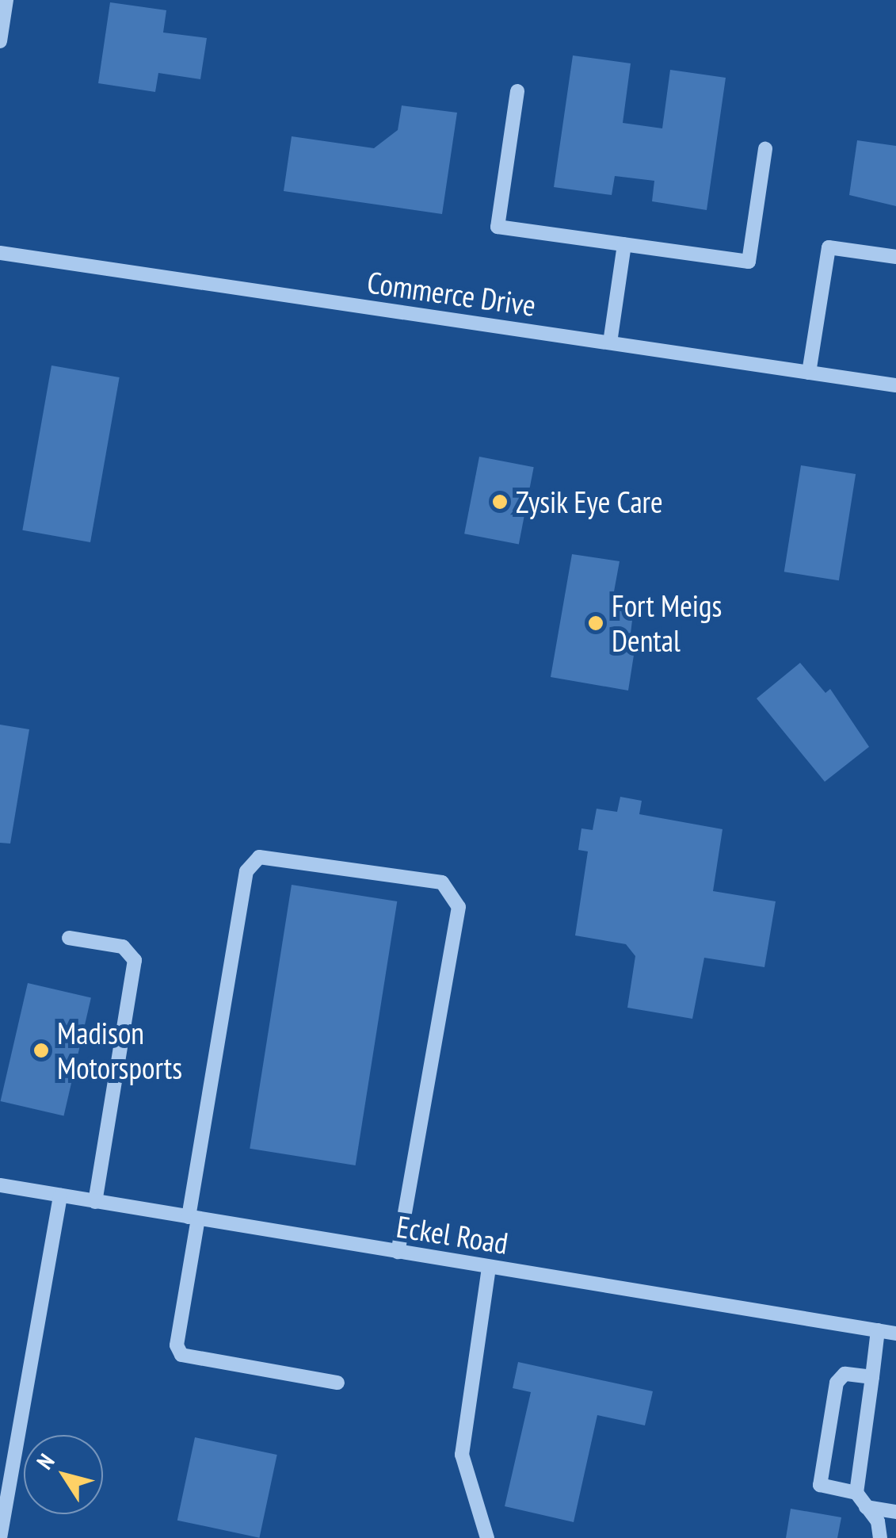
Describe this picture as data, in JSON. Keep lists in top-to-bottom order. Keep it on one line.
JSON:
{"streets":{"street":["Commerce Drive","Eckel Road"]},"places":["Zysik Eye Care","Fort Meigs Dental","Madison Motorsports"],"north":"top left"}
